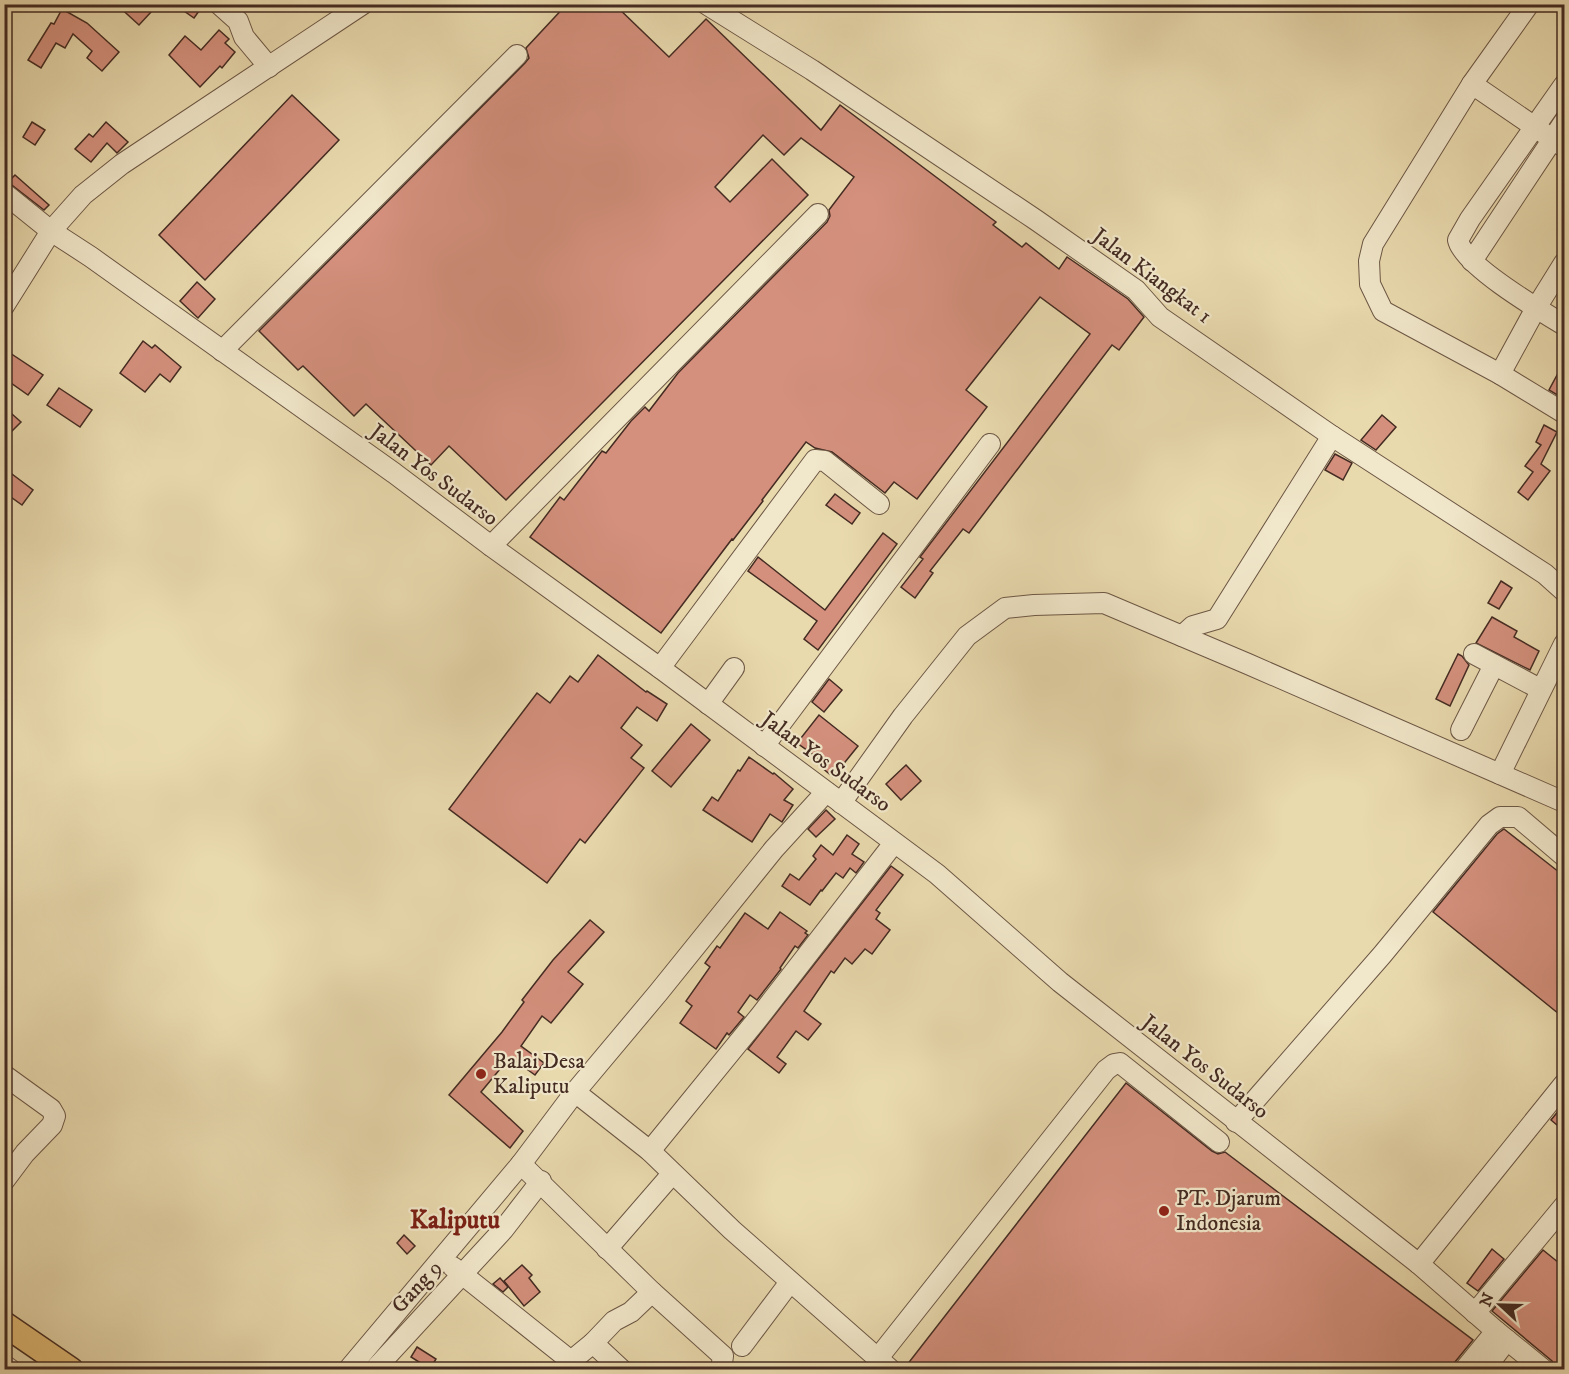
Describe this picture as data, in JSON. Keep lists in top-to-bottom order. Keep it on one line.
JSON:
{"streets":{"street":["Jalan Kiangkat 1","Jalan Yos Sudarso","Gang 9"]},"districts":["Kaliputu"],"places":["Balai Desa Kaliputu","PT. Djarum Indonesia"],"north":"left"}
